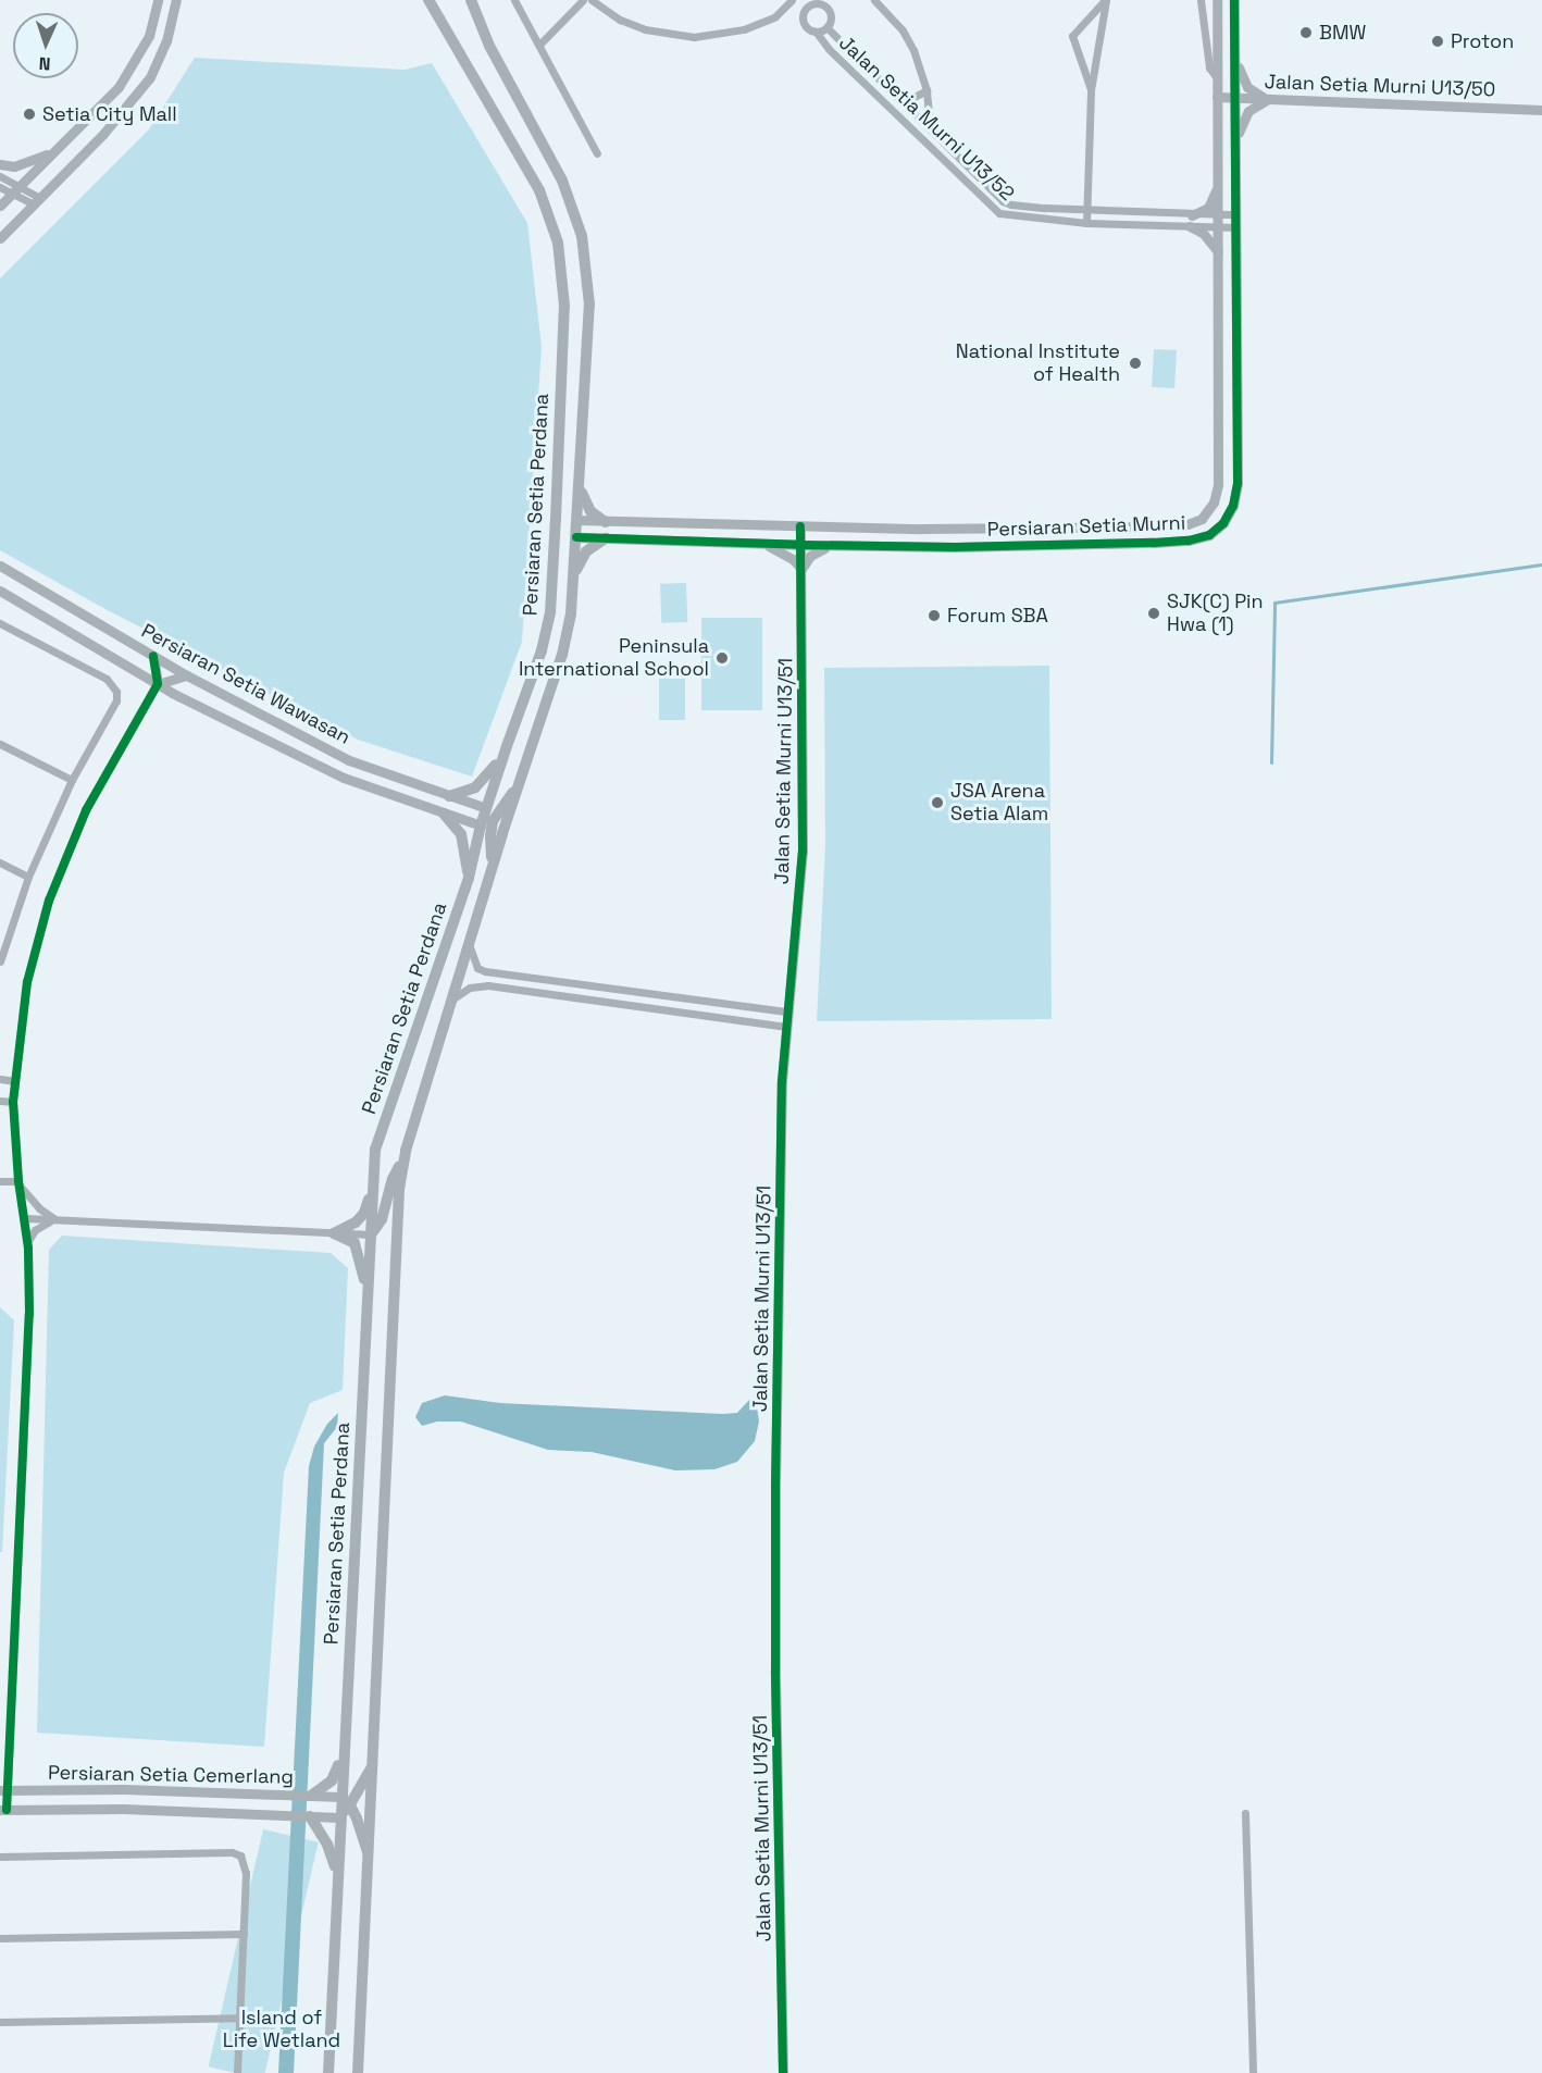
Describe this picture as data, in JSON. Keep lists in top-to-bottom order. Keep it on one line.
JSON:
{"streets":{"main road":["Persiaran Setia Perdana"],"street":["Jalan Setia Murni U13/50","Jalan Setia Murni U13/52","Persiaran Setia Murni","Persiaran Setia Wawasan","Jalan Setia Murni U13/51","Persiaran Setia Cemerlang"]},"crossings":[["Jalan Setia Murni U13/50","Persiaran Setia Murni"],["Jalan Setia Murni U13/52","Persiaran Setia Murni"],["Persiaran Setia Perdana","Persiaran Setia Murni"],["Persiaran Setia Perdana","Persiaran Setia Wawasan"],["Persiaran Setia Perdana","Persiaran Setia Cemerlang"],["Persiaran Setia Murni","Jalan Setia Murni U13/51"]],"parks":["Island of Life Wetland"],"places":["BMW","Proton","Setia City Mall","National Institute of Health","SJK(C) Pin Hwa (1)","Forum SBA","Peninsula International School","JSA Arena Setia Alam"],"north":"bottom"}
